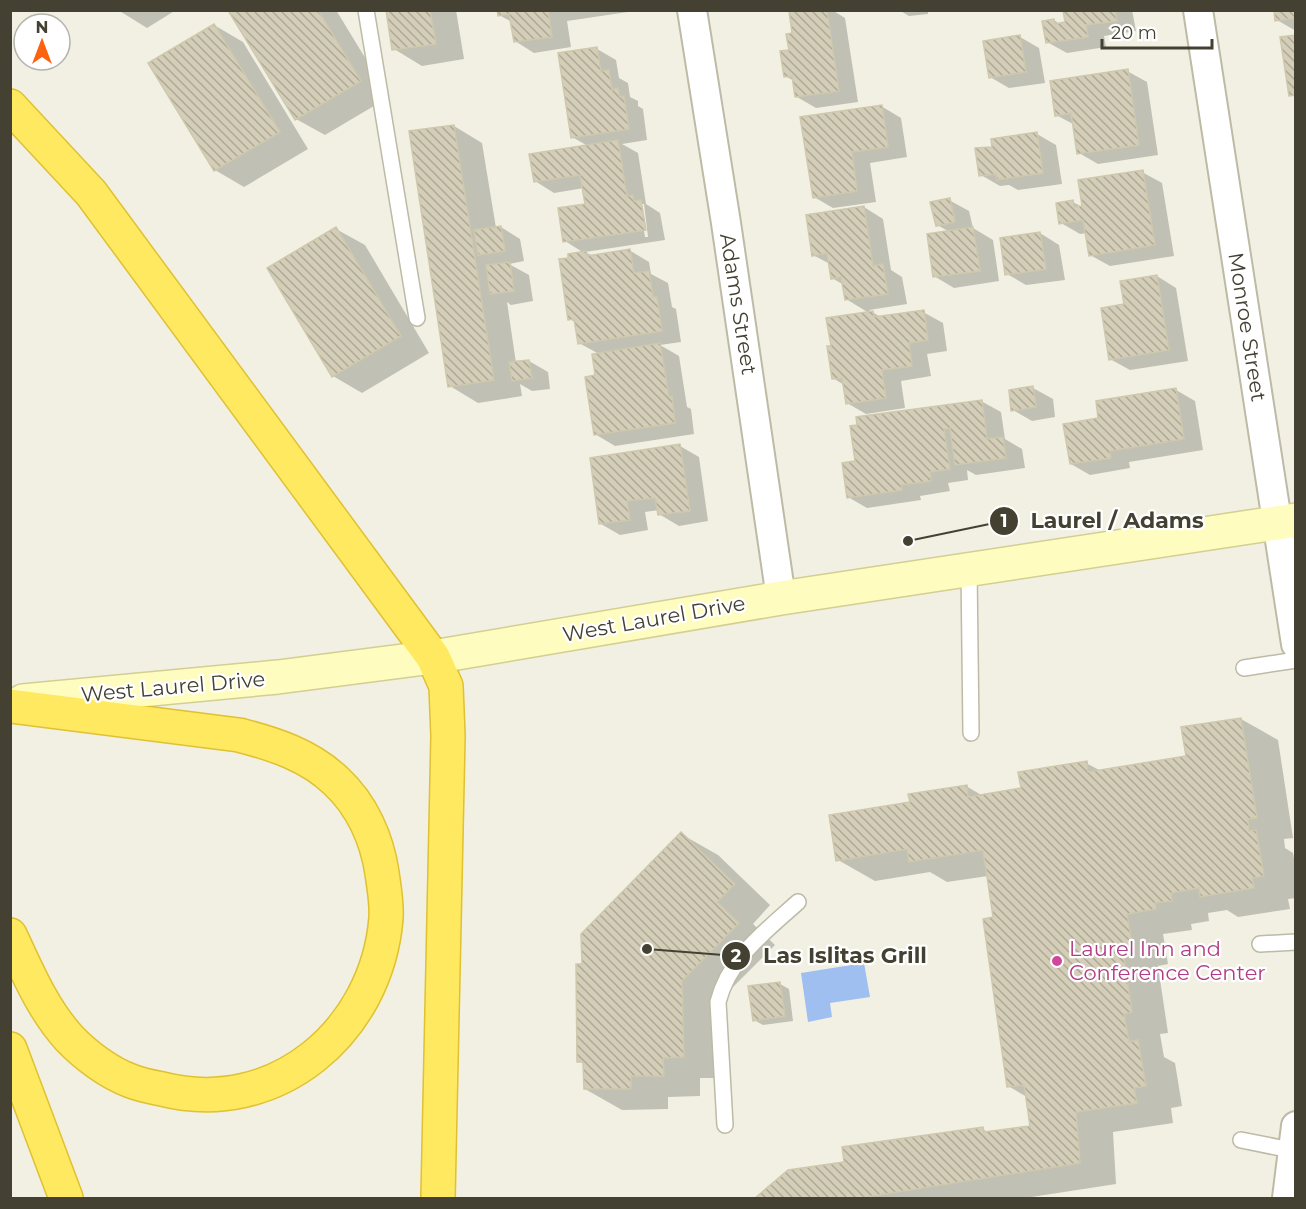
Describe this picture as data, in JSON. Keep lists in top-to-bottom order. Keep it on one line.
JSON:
{"streets":{"main road":["West Laurel Drive"],"street":["Adams Street","Monroe Street"]},"crossings":[["Adams Street","West Laurel Drive"],["Monroe Street","West Laurel Drive"]],"places":["Laurel / Adams","Las Islitas Grill","Laurel Inn and Conference Center"],"scale_bar":"20 m","north":"top"}
